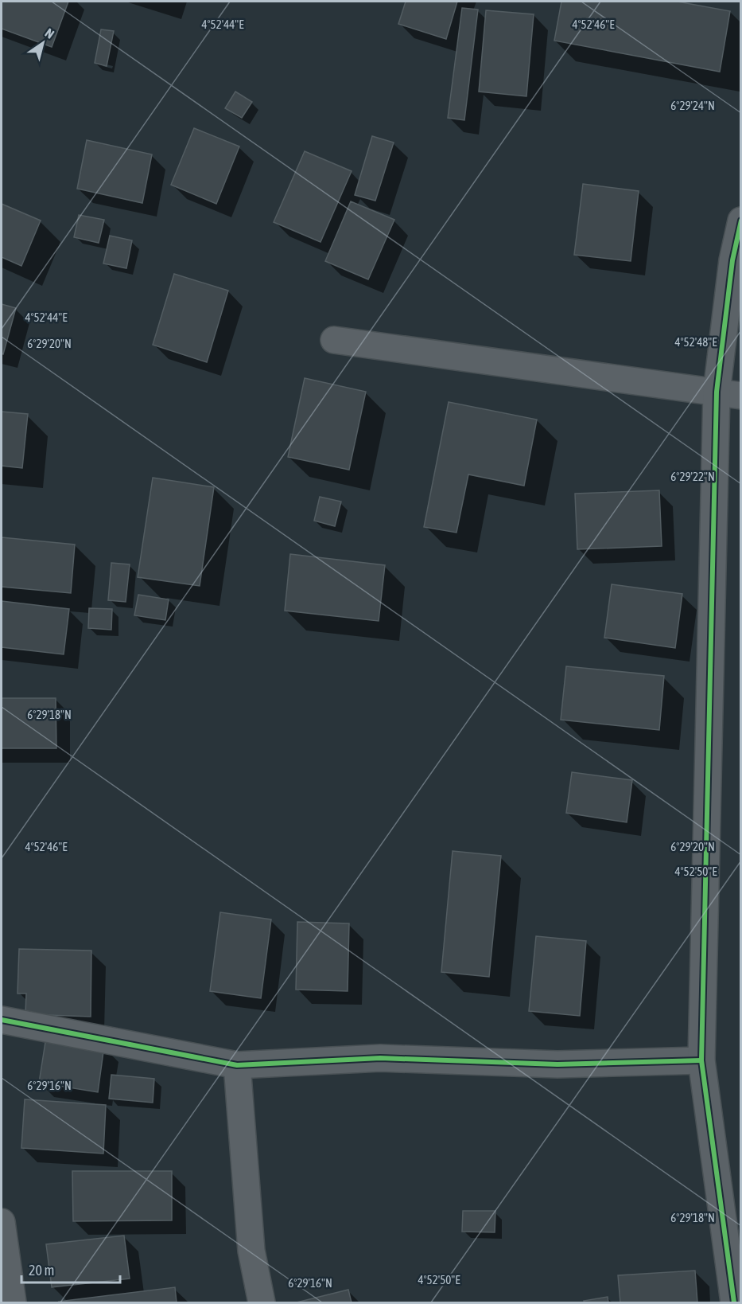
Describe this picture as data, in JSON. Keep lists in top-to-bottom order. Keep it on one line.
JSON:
{"scale_bar":"20 m","north":"top right","coordinates":["4°52'44\"E","4°52'46\"E","6°29'24\"N","4°52'48\"E","6°29'20\"N","6°29'22\"N","6°29'18\"N","4°52'50\"E","6°29'16\"N"]}
